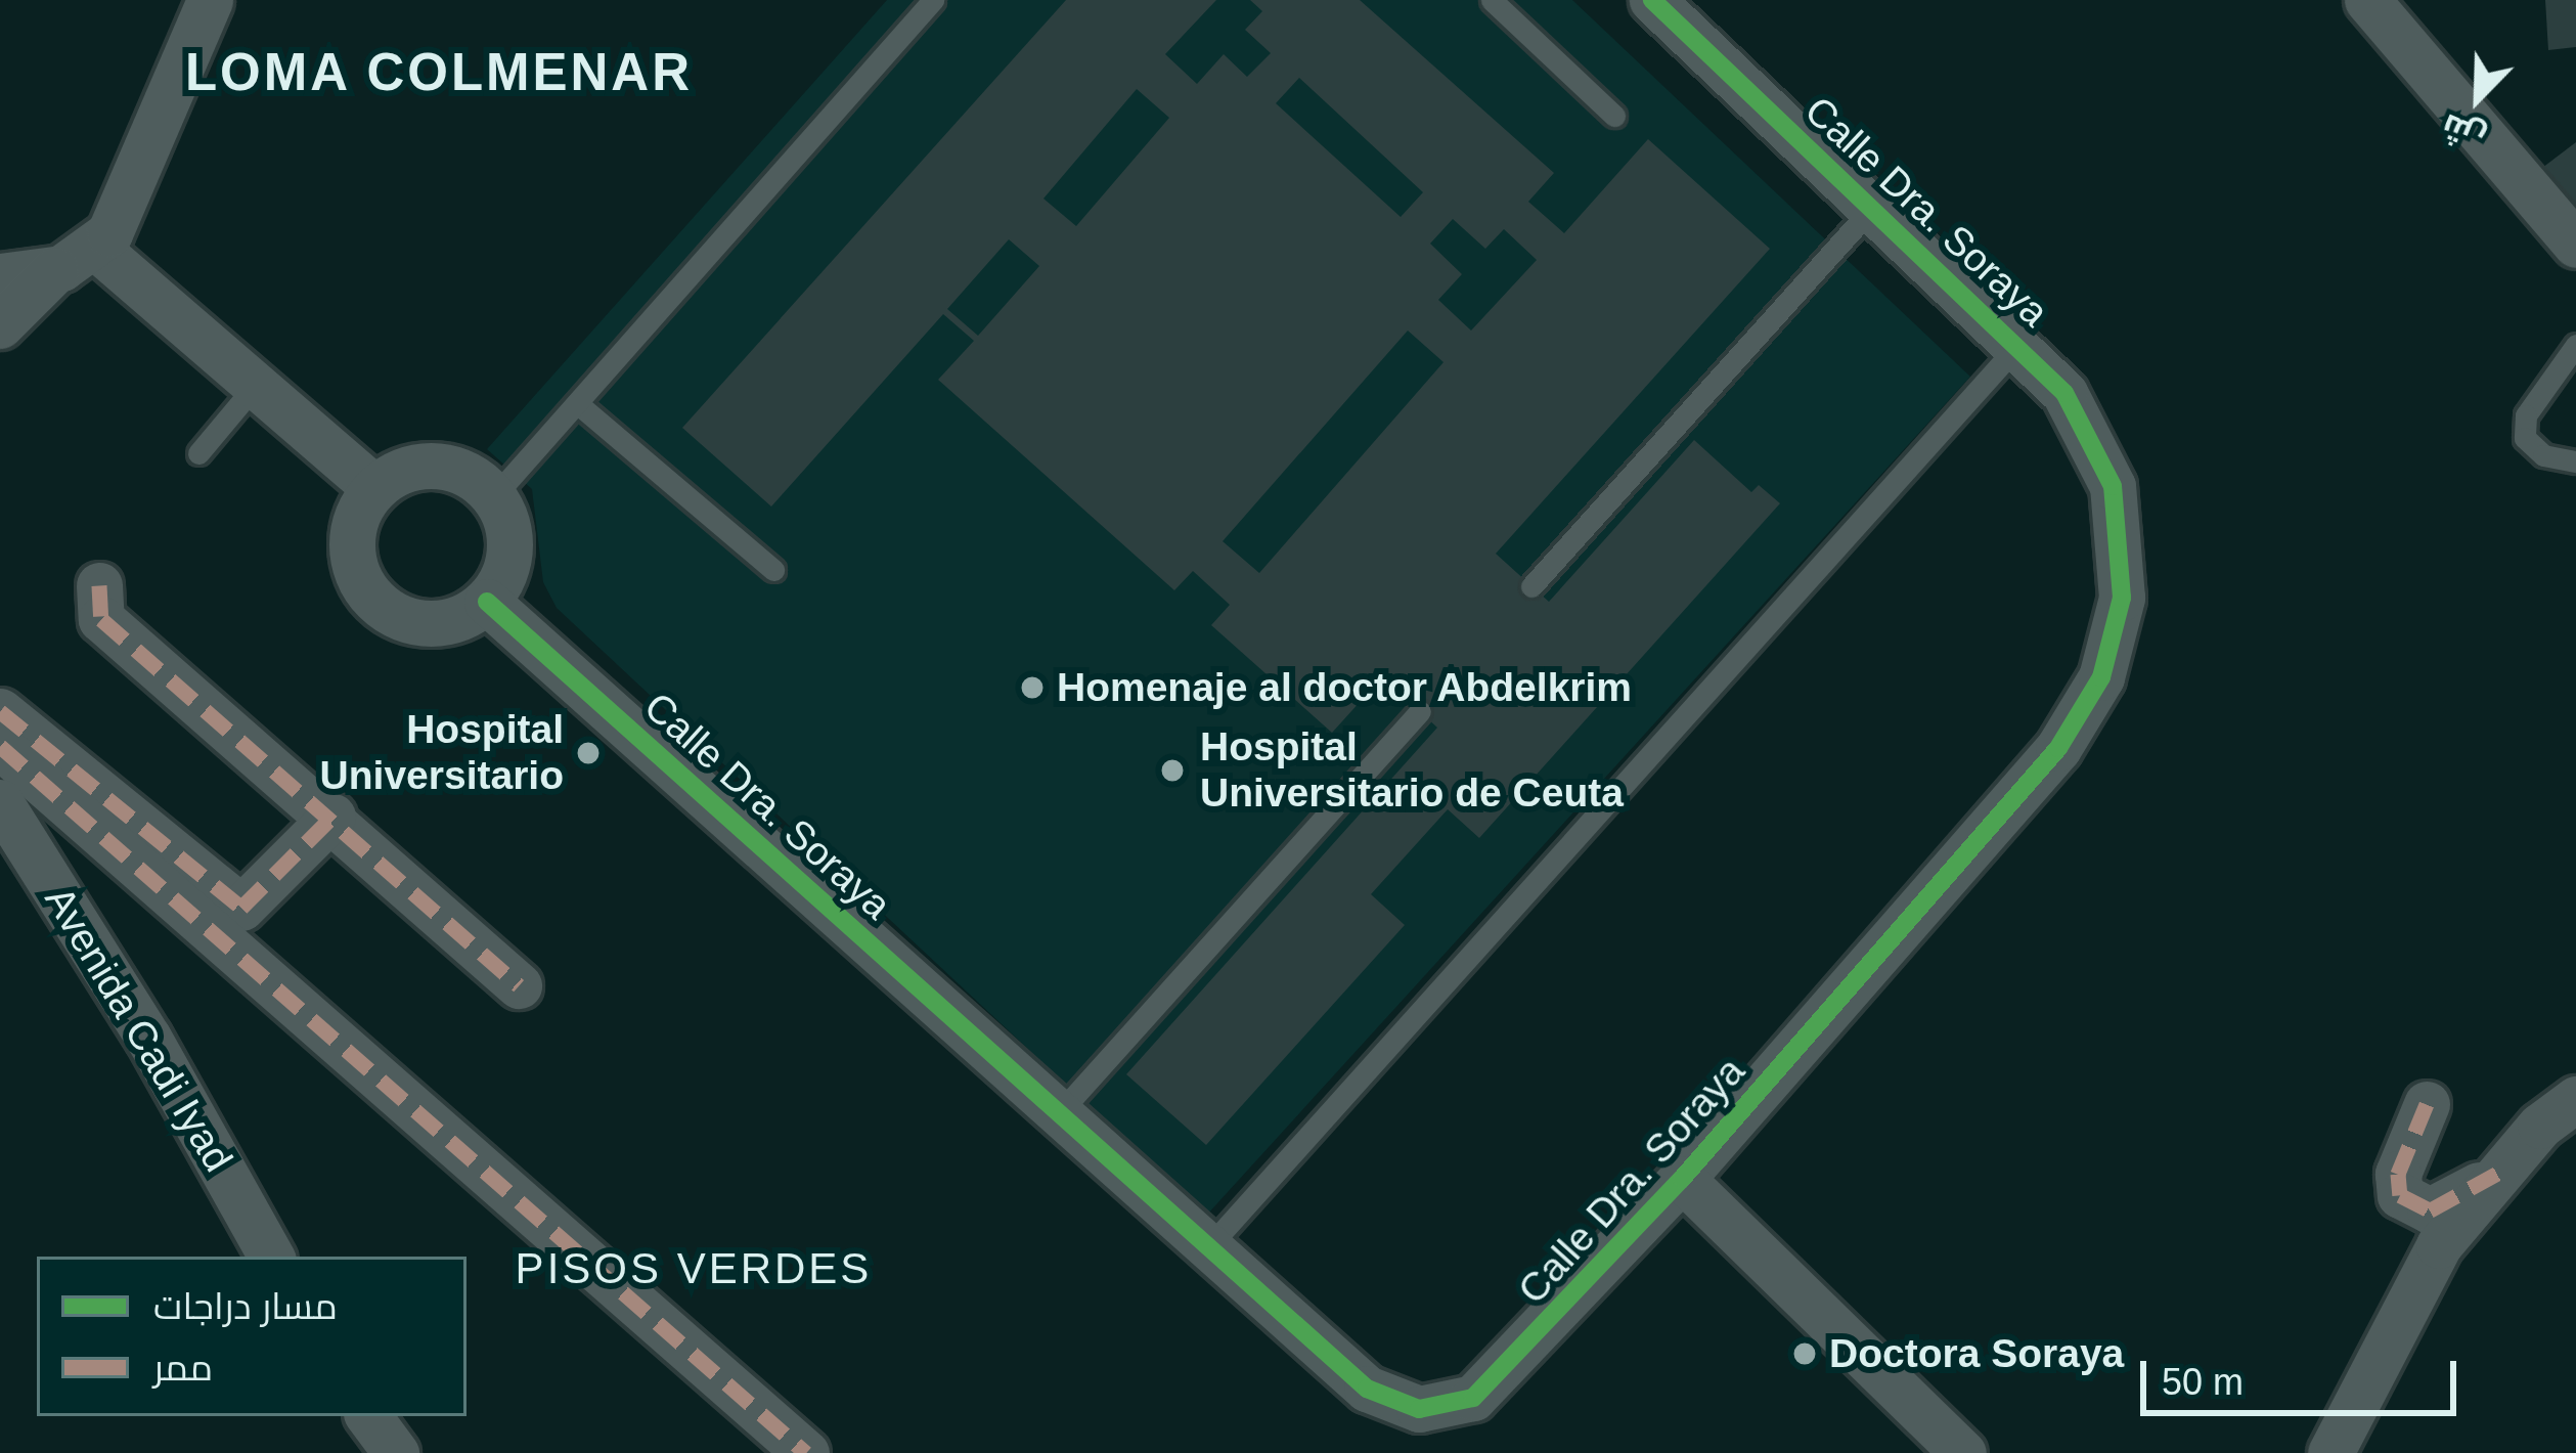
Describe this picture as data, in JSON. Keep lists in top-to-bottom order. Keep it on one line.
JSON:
{"streets":{"street":["Calle Dra. Soraya","Avenida Cadi Iyad"]},"districts":["LOMA COLMENAR","PISOS VERDES"],"places":["Homenaje al doctor Abdelkrim","Hospital Universitario","Hospital Universitario de Ceuta","Doctora Soraya"],"legend":["مسار دراجات","ممر"],"scale_bar":"50 m","north":"bottom left"}
